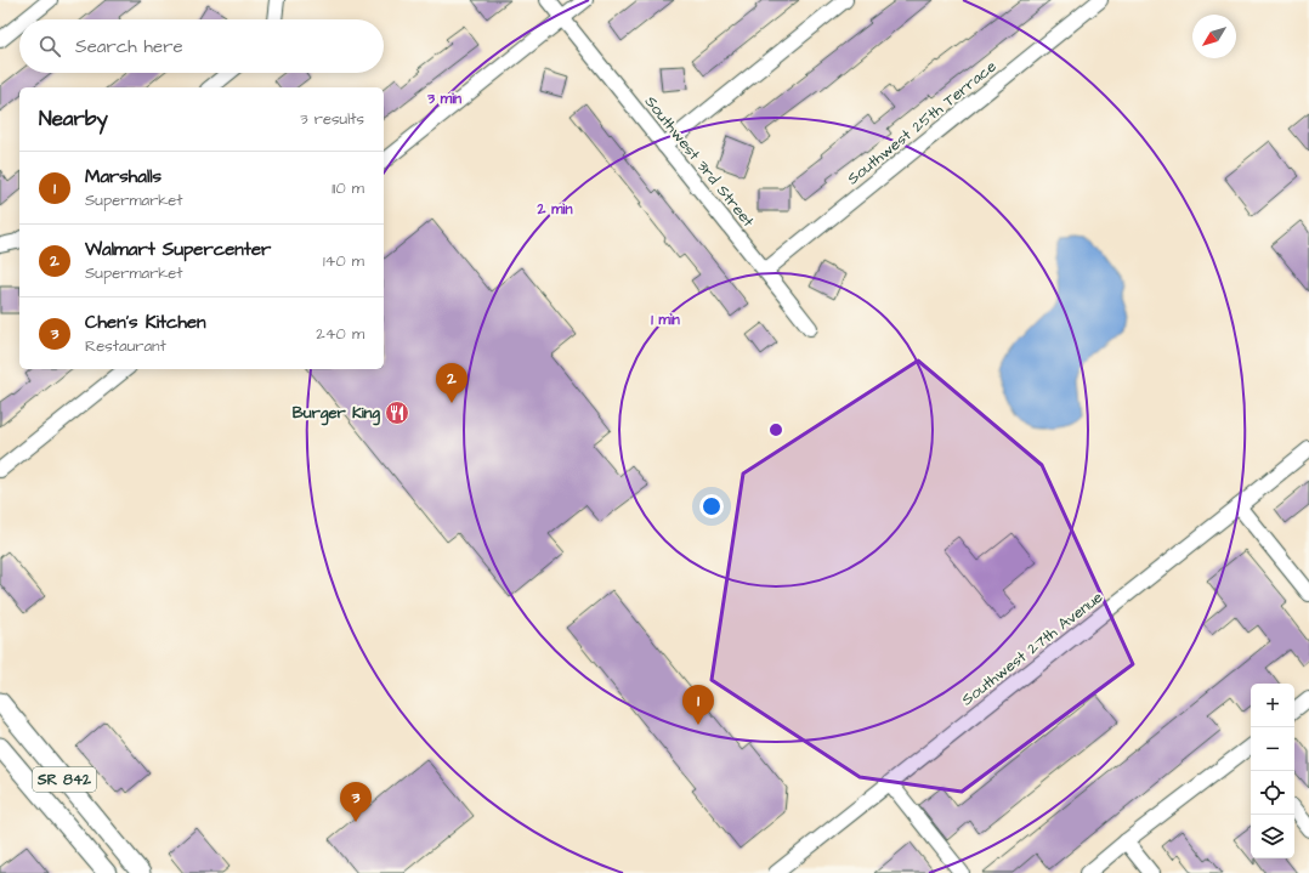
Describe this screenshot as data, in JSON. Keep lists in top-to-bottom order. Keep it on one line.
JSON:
{"streets":{"main road":["SR 842"],"street":["Southwest 25th Terrace","Southwest 3rd Street","Southwest 27th Avenue"]},"crossings":[["Southwest 25th Terrace","Southwest 3rd Street"]],"places":{"restaurant":["Burger King"]},"north":"bottom left","page":{"search":"Search here","heading":["Nearby","3 results"],"list":[{"mark":"1","name":"Marshalls","note":"Supermarket","value":"110 m"},{"mark":"2","name":"Walmart Supercenter","note":"Supermarket","value":"140 m"},{"mark":"3","name":"Chen's Kitchen","note":"Restaurant","value":"240 m"}],"pins":["2","1","3"],"map_buttons":["+","−"]},"rings":["3 min","2 min","1 min"]}
